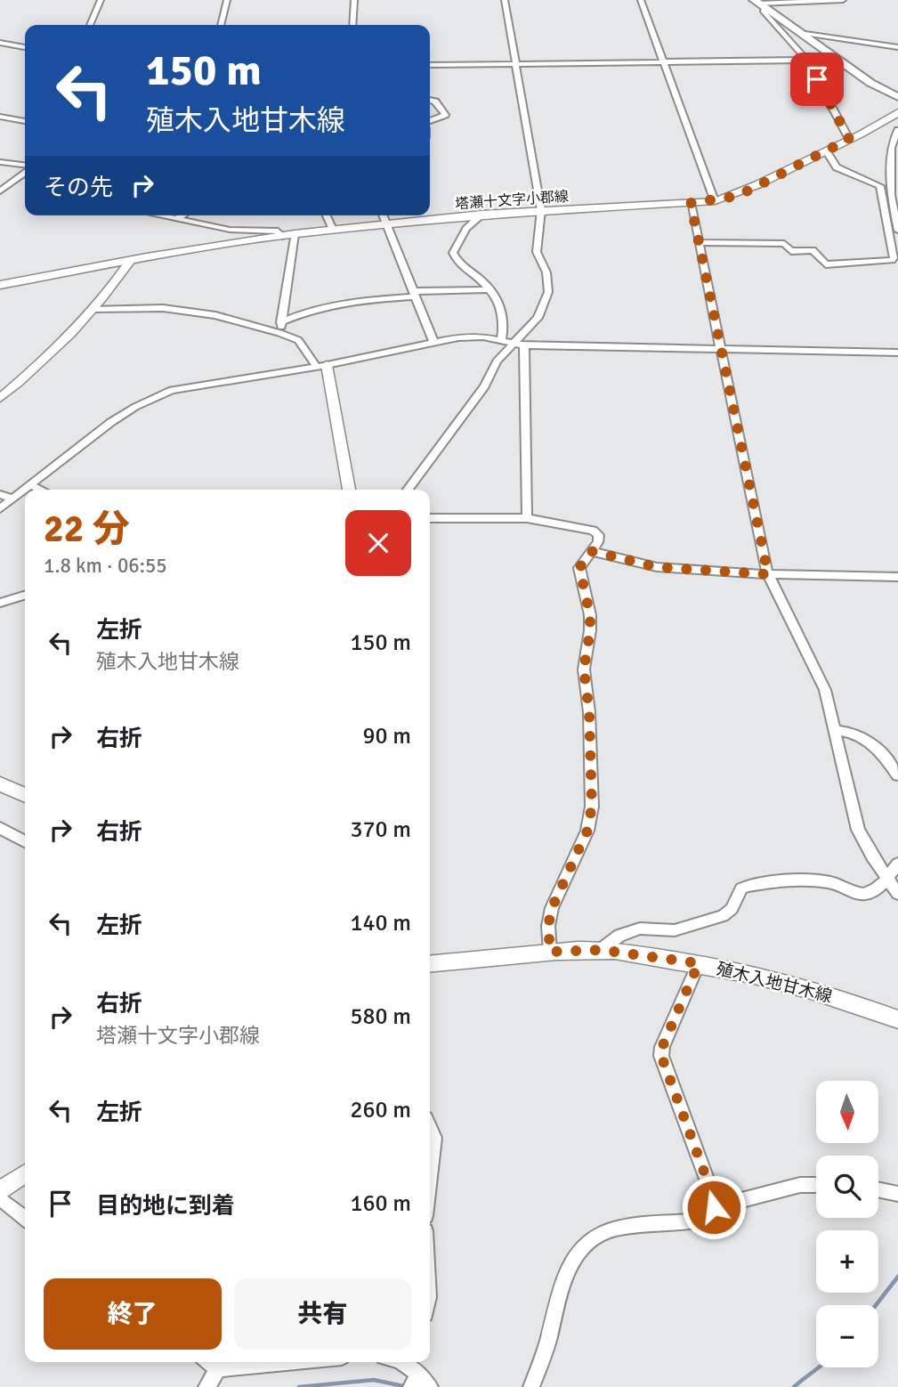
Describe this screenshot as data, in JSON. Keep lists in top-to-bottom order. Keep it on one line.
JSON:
{"streets":{"main road":["塔瀬十文字小郡線","殖木入地甘木線"]},"north":"bottom","page":{"turn":["150 m","殖木入地甘木線"],"then":"その先","heading":["22 分","1.8 km · 06:55"],"list":[{"name":"左折","note":"殖木入地甘木線","value":"150 m"},{"name":"右折","value":"90 m"},{"name":"右折","value":"370 m"},{"name":"左折","value":"140 m"},{"name":"右折","note":"塔瀬十文字小郡線","value":"580 m"},{"name":"左折","value":"260 m"},{"name":"目的地に到着","value":"160 m"}],"map_buttons":["+","−"],"buttons":["終了","共有"]}}
